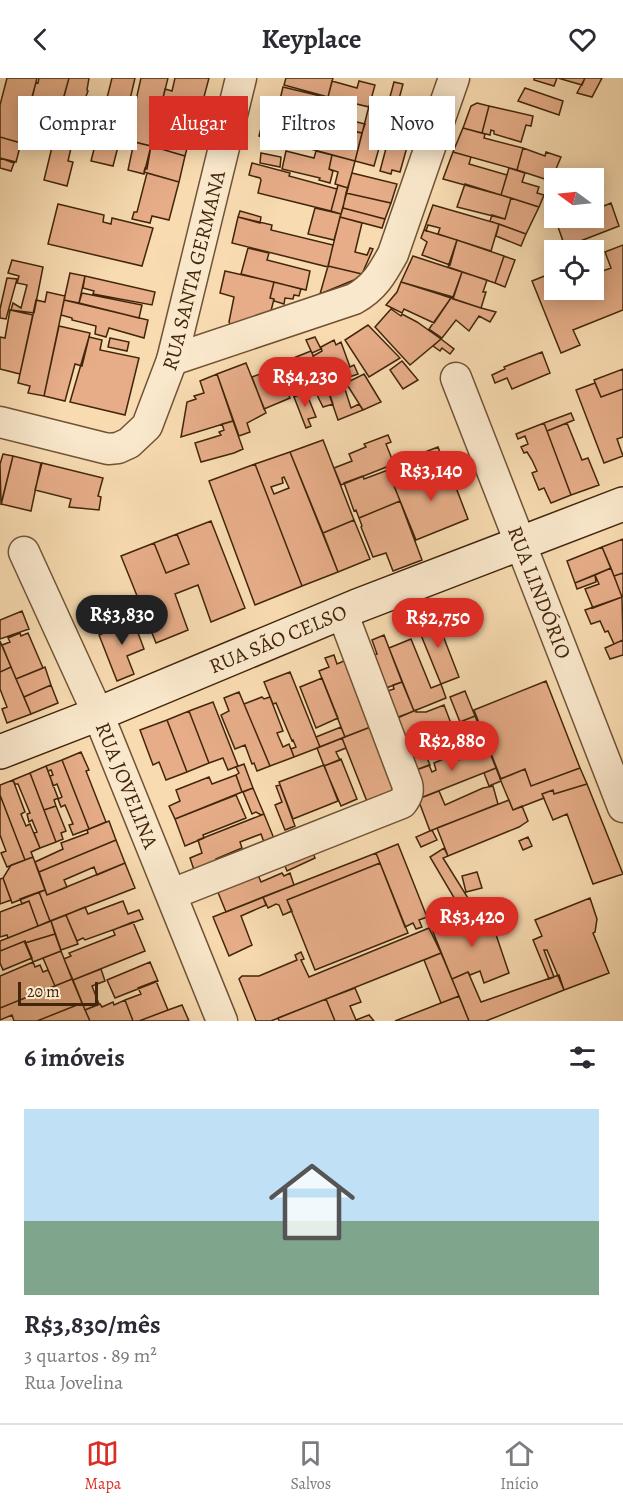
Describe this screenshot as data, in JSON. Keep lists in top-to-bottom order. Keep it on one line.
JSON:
{"streets":{"street":["RUA SANTA GERMANA","RUA LINDÓRIO","RUA SÃO CELSO","RUA JOVELINA"]},"crossings":[["RUA LINDÓRIO","RUA SÃO CELSO"],["RUA SÃO CELSO","RUA JOVELINA"]],"scale_bar":"20 m","north":"left","page":{"header":"Keyplace","chip":["Comprar","Alugar","Filtros","Novo"],"price":["R$4,230","R$3,140","R$3,830","R$2,750","R$2,880","R$3,420"],"scale":"20 m","heading":"6 imóveis","list":[{"name":"R$3,830/mês","note":"3 quartos · 89 m² · Rua Jovelina"}],"tabs":["Mapa","Salvos","Início"]}}
